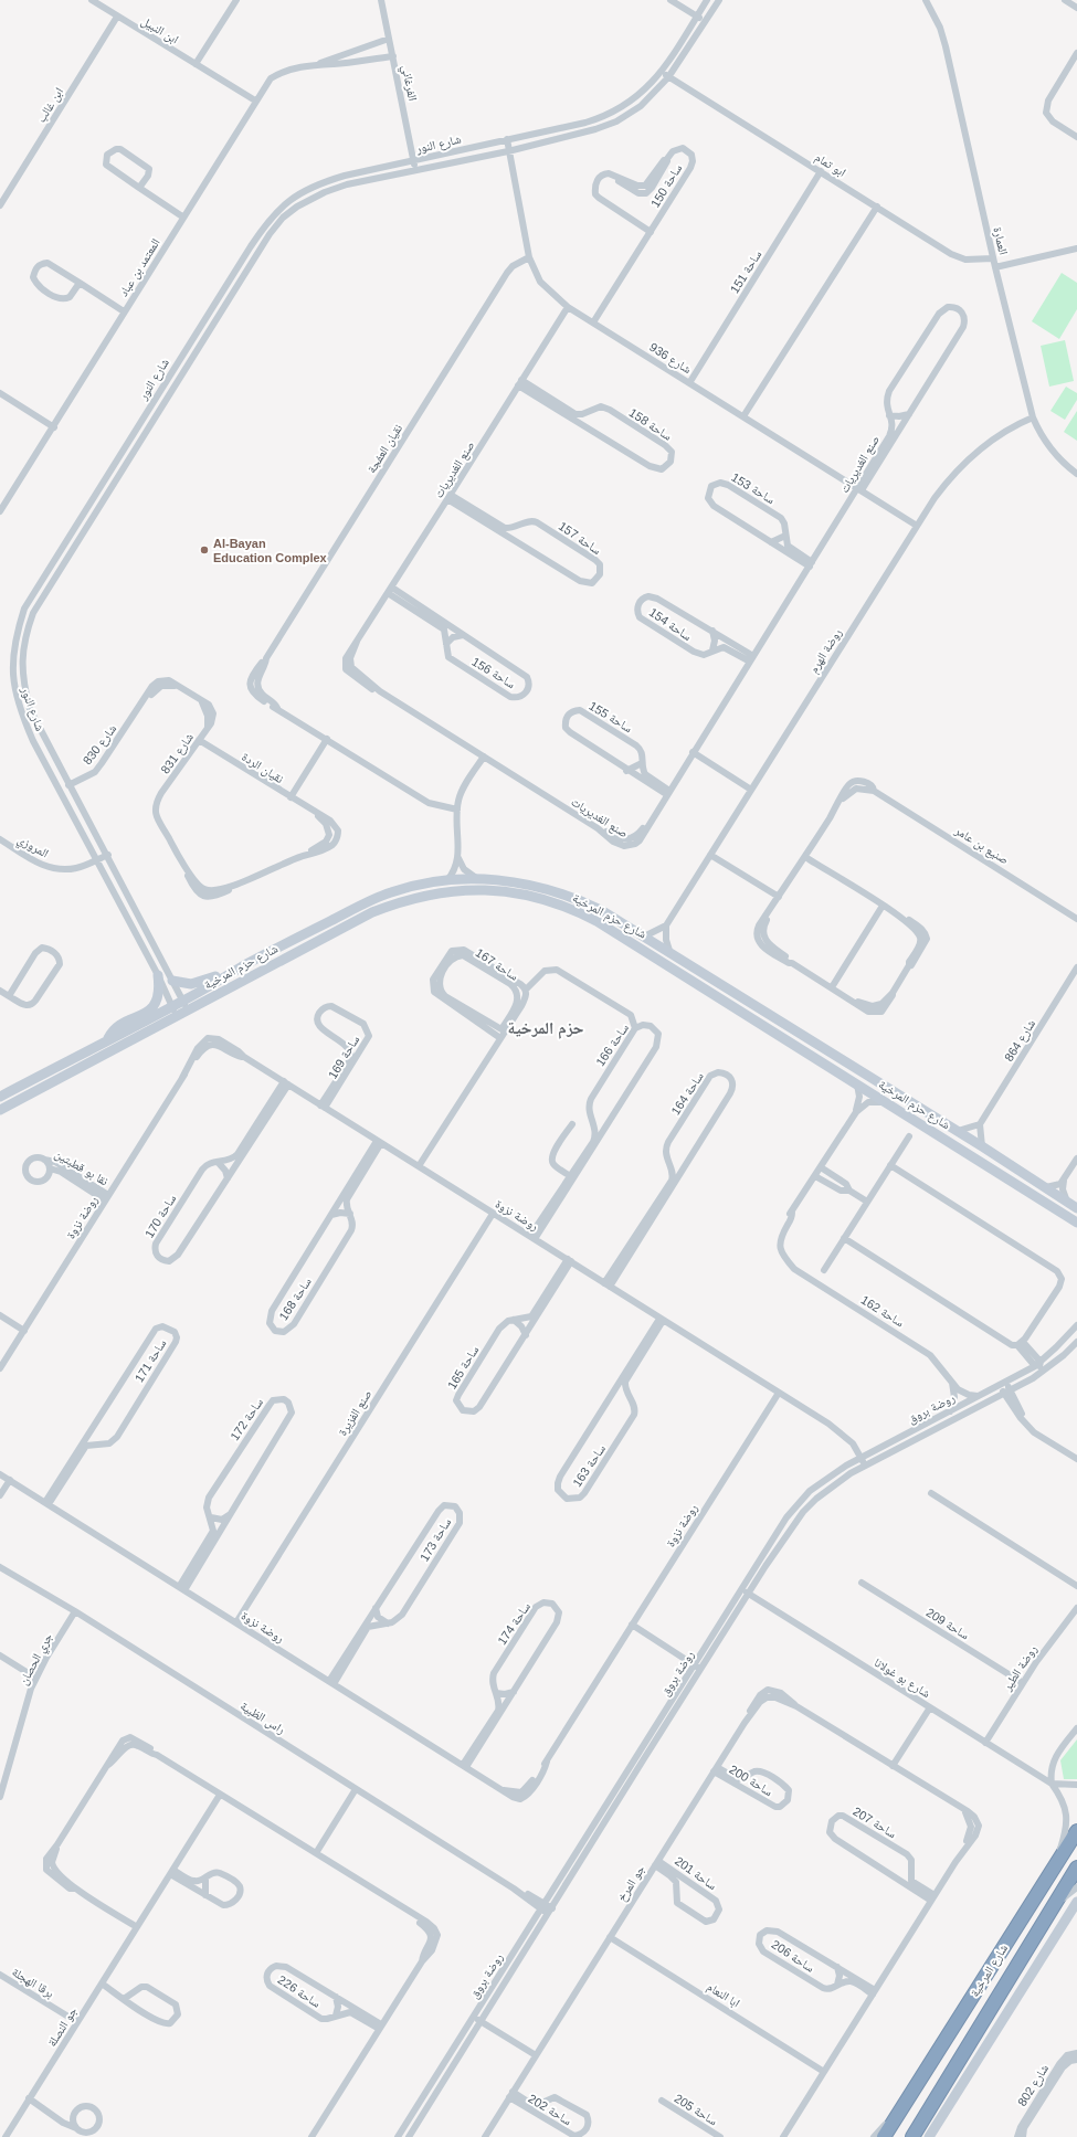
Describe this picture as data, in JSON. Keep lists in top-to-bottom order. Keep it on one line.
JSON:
{"streets":{"highway":["شارع المرخية"],"street":["ابن النبيل","الفرغاني","ابن غالب","شارع النور","ابو تمام","ساحة 150","العمارة","المعتمد بن عباد","ساحة 151","شارع 936","ساحة 158","نقيان العفجة","صنع الغديريات","ساحة 153","ساحة 157","ساحة 154","روضة الهرم","ساحة 156","ساحة 155","شارع 830","شارع 831","نقيان الردة","صنيع بن عامر","المروزي","شارع حزم المرخية","ساحة 167","شارع 864","ساحة 166","ساحة 169","ساحة 164","نقا بو قطبتين","روضة نزوة","ساحة 170","ساحة 168","ساحة 162","ساحة 171","ساحة 165","روضة بروق","صنع الفزيرة","ساحة 172","ساحة 163","ساحة 173","ساحة 174","ساحة 209","جري الحصان","روضة الطير","شارع بو غولانا","راس الظبية","ساحة 200","ساحة 207","ساحة 201","جو المرخ","ساحة 206","برقا الهجلة","ساحة 226","ابا النعام","جو النصلة","شارع 802","ساحة 202","ساحة 205"]},"crossings":[["ابن النبيل","ابن غالب"],["ابن النبيل","المعتمد بن عباد"],["الفرغاني","شارع النور"],["الفرغاني","المعتمد بن عباد"],["شارع النور","ابو تمام"],["شارع النور","شارع 936"],["شارع النور","شارع 830"],["شارع النور","المروزي"],["شارع النور","شارع حزم المرخية"],["ابو تمام","العمارة"],["ابو تمام","ساحة 151"],["ساحة 150","شارع 936"],["العمارة","روضة الهرم"],["ساحة 151","شارع 936"],["شارع 936","نقيان العفجة"],["شارع 936","صنع الغديريات"],["شارع 936","روضة الهرم"],["ساحة 158","صنع الغديريات"],["صنع الغديريات","ساحة 153"],["صنع الغديريات","ساحة 157"],["صنع الغديريات","ساحة 154"],["صنع الغديريات","ساحة 156"],["صنع الغديريات","ساحة 155"],["شارع 830","شارع 831"],["شارع 831","نقيان الردة"],["شارع حزم المرخية","ساحة 162"],["ساحة 167","ساحة 166"],["ساحة 167","روضة نزوة"],["ساحة 166","روضة نزوة"],["ساحة 169","روضة نزوة"],["ساحة 164","روضة نزوة"],["نقا بو قطبتين","روضة نزوة"],["روضة نزوة","ساحة 170"],["روضة نزوة","ساحة 168"],["روضة نزوة","ساحة 171"],["روضة نزوة","ساحة 165"],["روضة نزوة","روضة بروق"],["روضة نزوة","صنع الفزيرة"],["روضة نزوة","ساحة 172"],["روضة نزوة","ساحة 163"],["روضة نزوة","ساحة 173"],["روضة نزوة","ساحة 174"],["ساحة 162","روضة بروق"],["روضة بروق","شارع بو غولانا"],["روضة بروق","راس الظبية"],["ساحة 209","روضة الطير"],["جري الحصان","راس الظبية"],["روضة الطير","شارع بو غولانا"],["شارع بو غولانا","شارع المرخية"],["ساحة 200","جو المرخ"],["ساحة 207","جو المرخ"],["ساحة 201","جو المرخ"],["جو المرخ","ساحة 206"],["جو المرخ","ابا النعام"],["جو المرخ","ساحة 202"],["برقا الهجلة","جو النصلة"]],"districts":["حزم المرخية"],"places":["Al-Bayan Education Complex"]}
